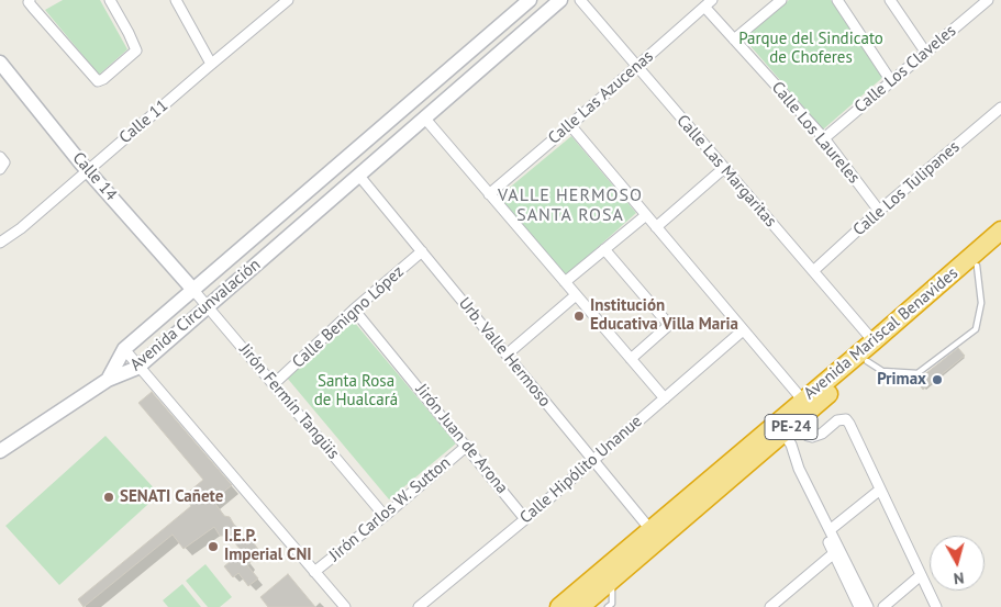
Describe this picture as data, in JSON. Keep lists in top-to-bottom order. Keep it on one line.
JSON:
{"streets":{"highway":["Avenida Mariscal Benavides","PE-24"],"street":["Calle Los Claveles","Calle Las Azucenas","Calle 11","Calle Los Laureles","Calle Las Margaritas","Calle 14","Calle Los Tulipanes","Avenida Circunvalación","Calle Benigno López","Urb. Valle Hermoso","Jirón Fermín Tangüis","Jirón Juan de Arona","Calle Hipólito Unanue","Jirón Carlos W. Sutton"]},"crossings":[["Calle Los Claveles","Calle Los Laureles"],["Calle Las Azucenas","Calle Los Laureles"],["Calle Las Azucenas","Calle Las Margaritas"],["Calle 11","Calle 14"],["Calle Los Laureles","Calle Los Tulipanes"],["Calle Las Margaritas","Calle Los Tulipanes"],["Calle Las Margaritas","Avenida Mariscal Benavides"],["Calle 14","Avenida Circunvalación"],["Calle 14","Jirón Fermín Tangüis"],["Avenida Circunvalación","Urb. Valle Hermoso"],["Avenida Circunvalación","Jirón Fermín Tangüis"],["Calle Benigno López","Urb. Valle Hermoso"],["Calle Benigno López","Jirón Fermín Tangüis"],["Calle Benigno López","Jirón Juan de Arona"],["Avenida Mariscal Benavides","Urb. Valle Hermoso"],["Urb. Valle Hermoso","Calle Hipólito Unanue"],["Jirón Fermín Tangüis","Jirón Carlos W. Sutton"],["Jirón Juan de Arona","Calle Hipólito Unanue"],["Jirón Juan de Arona","Jirón Carlos W. Sutton"]],"districts":["VALLE HERMOSO SANTA ROSA"],"parks":["Parque del Sindicato de Choferes","Santa Rosa de Hualcará"],"places":["Institución Educativa Villa Maria","Primax","SENATI Cañete","I.E.P. Imperial CNI"],"north":"bottom"}
